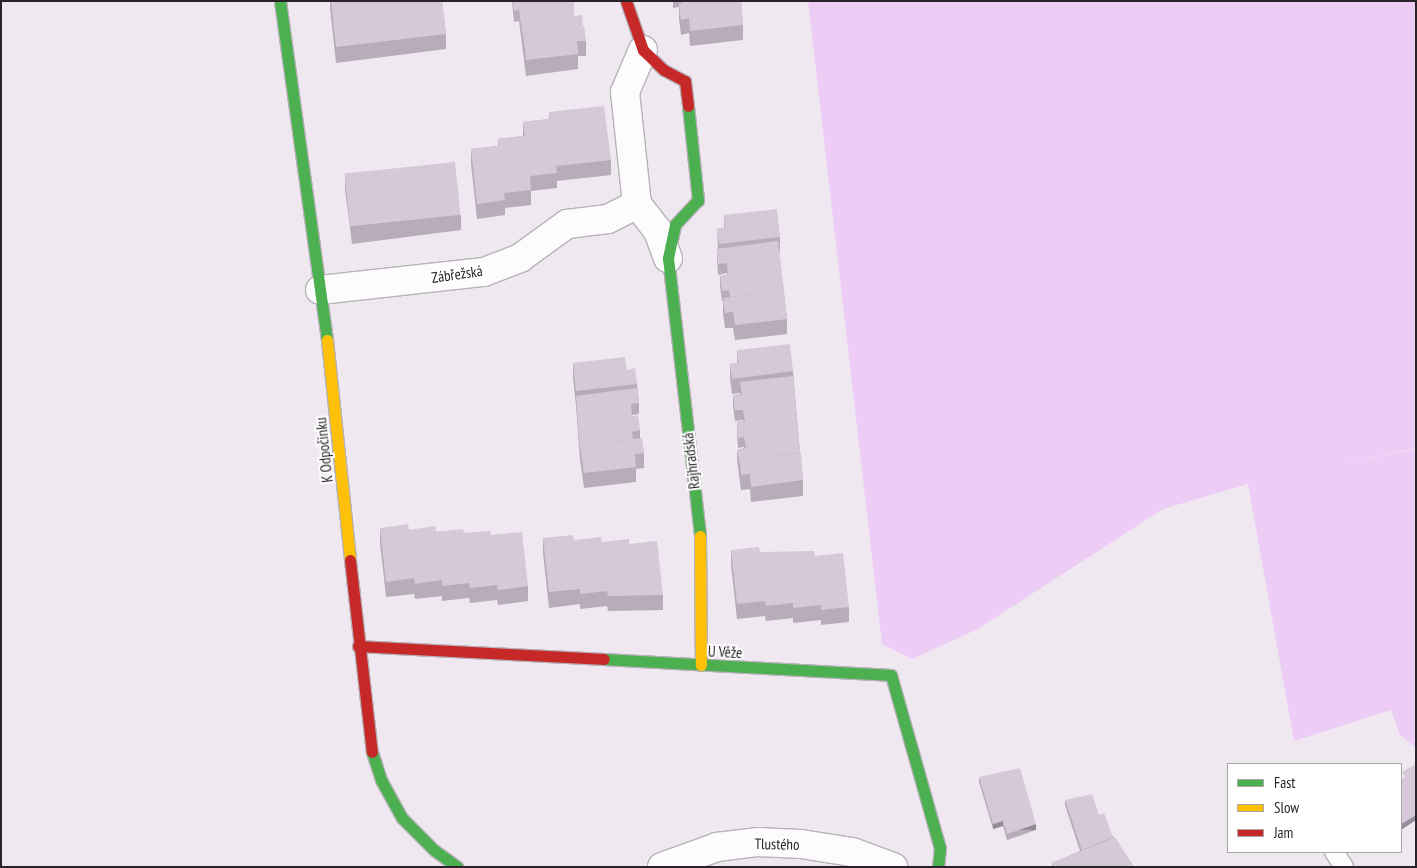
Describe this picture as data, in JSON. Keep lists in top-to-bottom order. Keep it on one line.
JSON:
{"streets":{"street":["Zábřežská","K Odpočinku","Rajhradská","U Věže","Tlustého"]},"crossings":[["Zábřežská","K Odpočinku"],["Zábřežská","Rajhradská"],["K Odpočinku","U Věže"],["Rajhradská","U Věže"]],"legend":["Fast","Slow","Jam"]}
